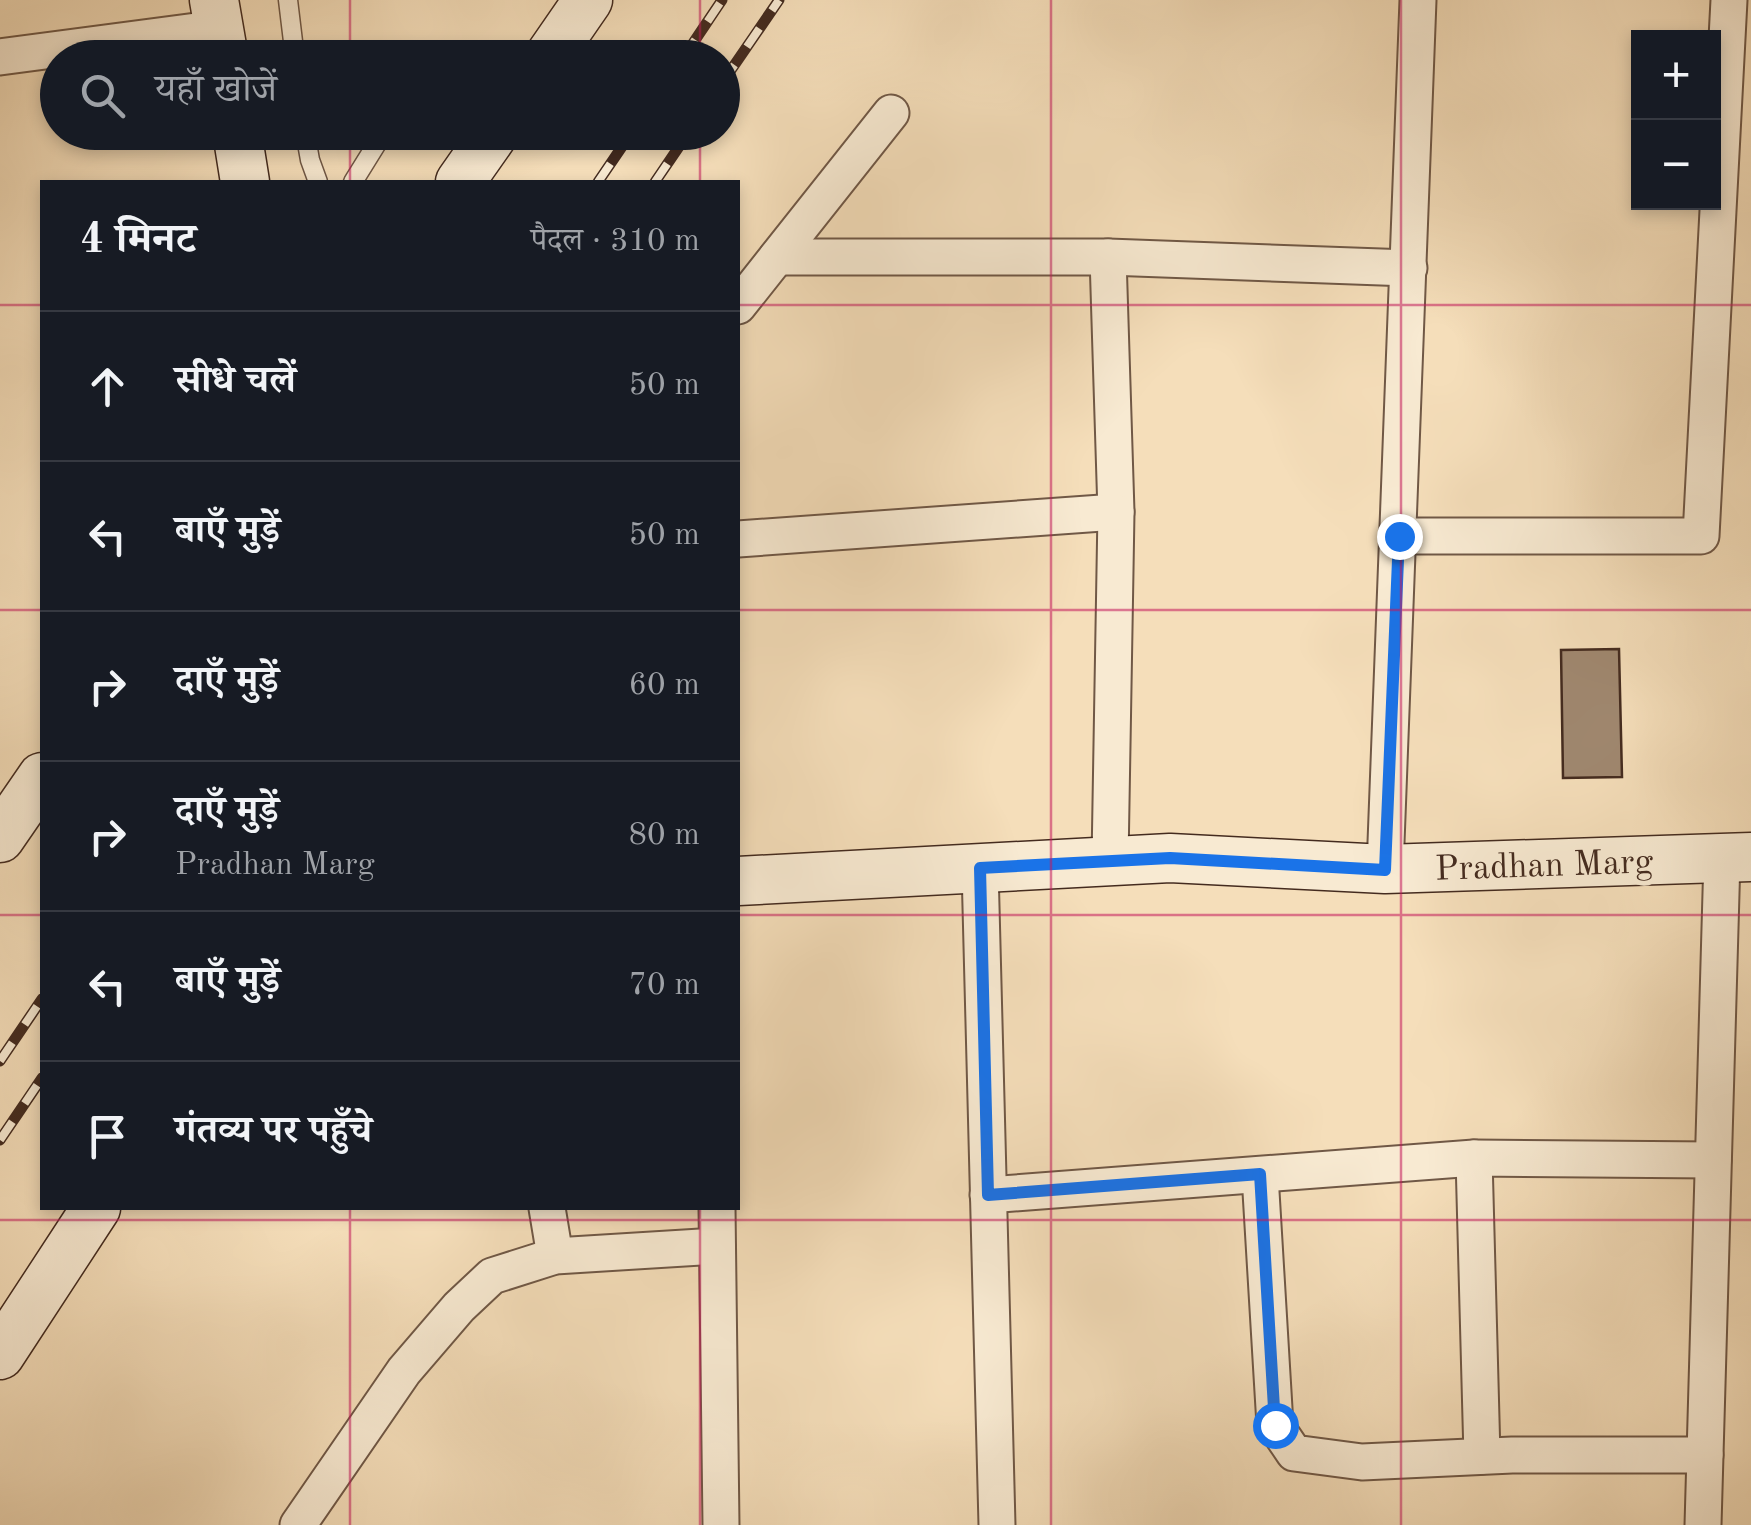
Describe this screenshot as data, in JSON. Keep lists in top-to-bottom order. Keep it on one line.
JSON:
{"streets":{"street":["Pradhan Marg"]},"page":{"map_buttons":["+","−"],"search":"यहाँ खोजें","heading":["4 मिनट","पैदल · 310 m"],"list":[["सीधे चलें","50 m"],["बाएँ मुड़ें","50 m"],["दाएँ मुड़ें","60 m"],["दाएँ मुड़ें","Pradhan Marg","80 m"],["बाएँ मुड़ें","70 m"],"गंतव्य पर पहुँचे"]}}
